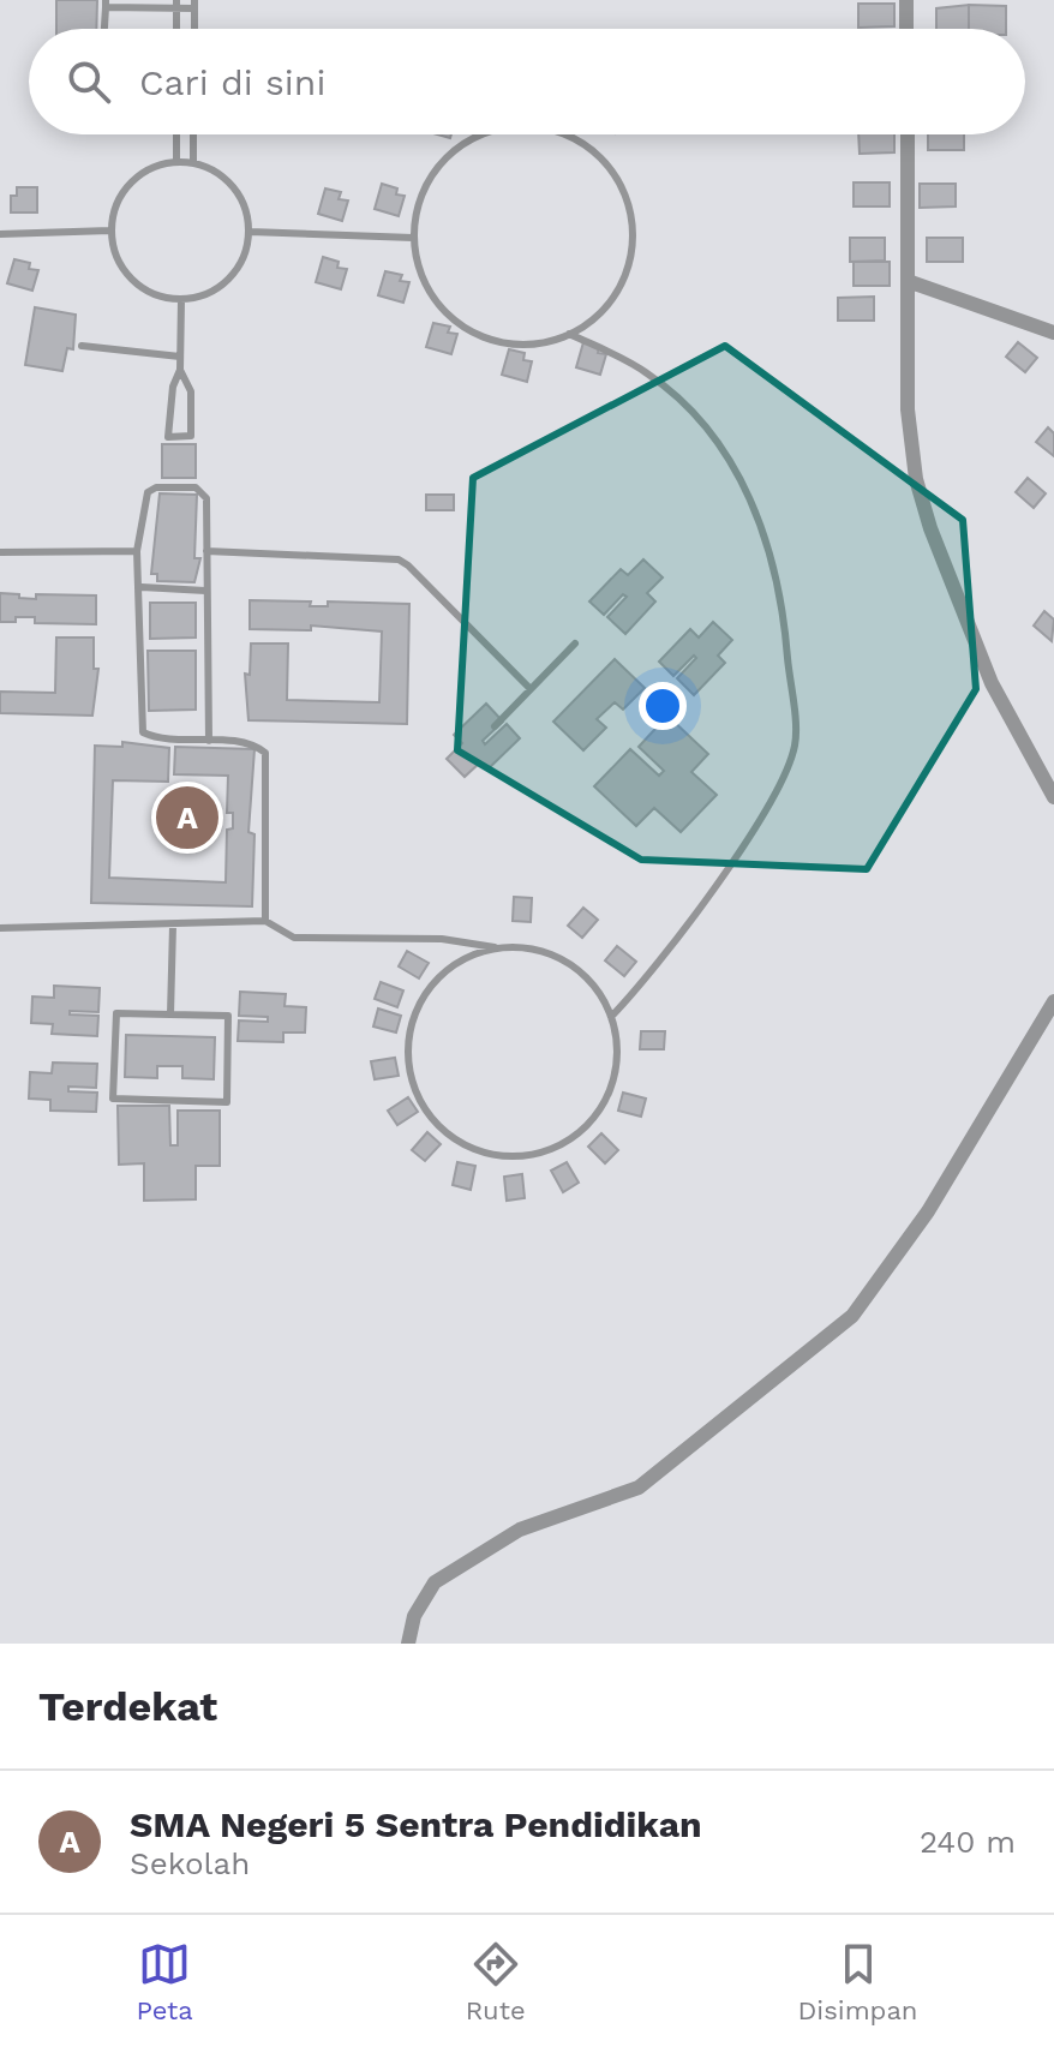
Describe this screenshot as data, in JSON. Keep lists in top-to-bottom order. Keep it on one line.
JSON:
{"page":{"search":"Cari di sini","pins":"A","heading":"Terdekat","list":[{"mark":"A","name":"SMA Negeri 5 Sentra Pendidikan","note":"Sekolah","value":"240 m"}],"nav":["Peta","Rute","Disimpan"]}}
